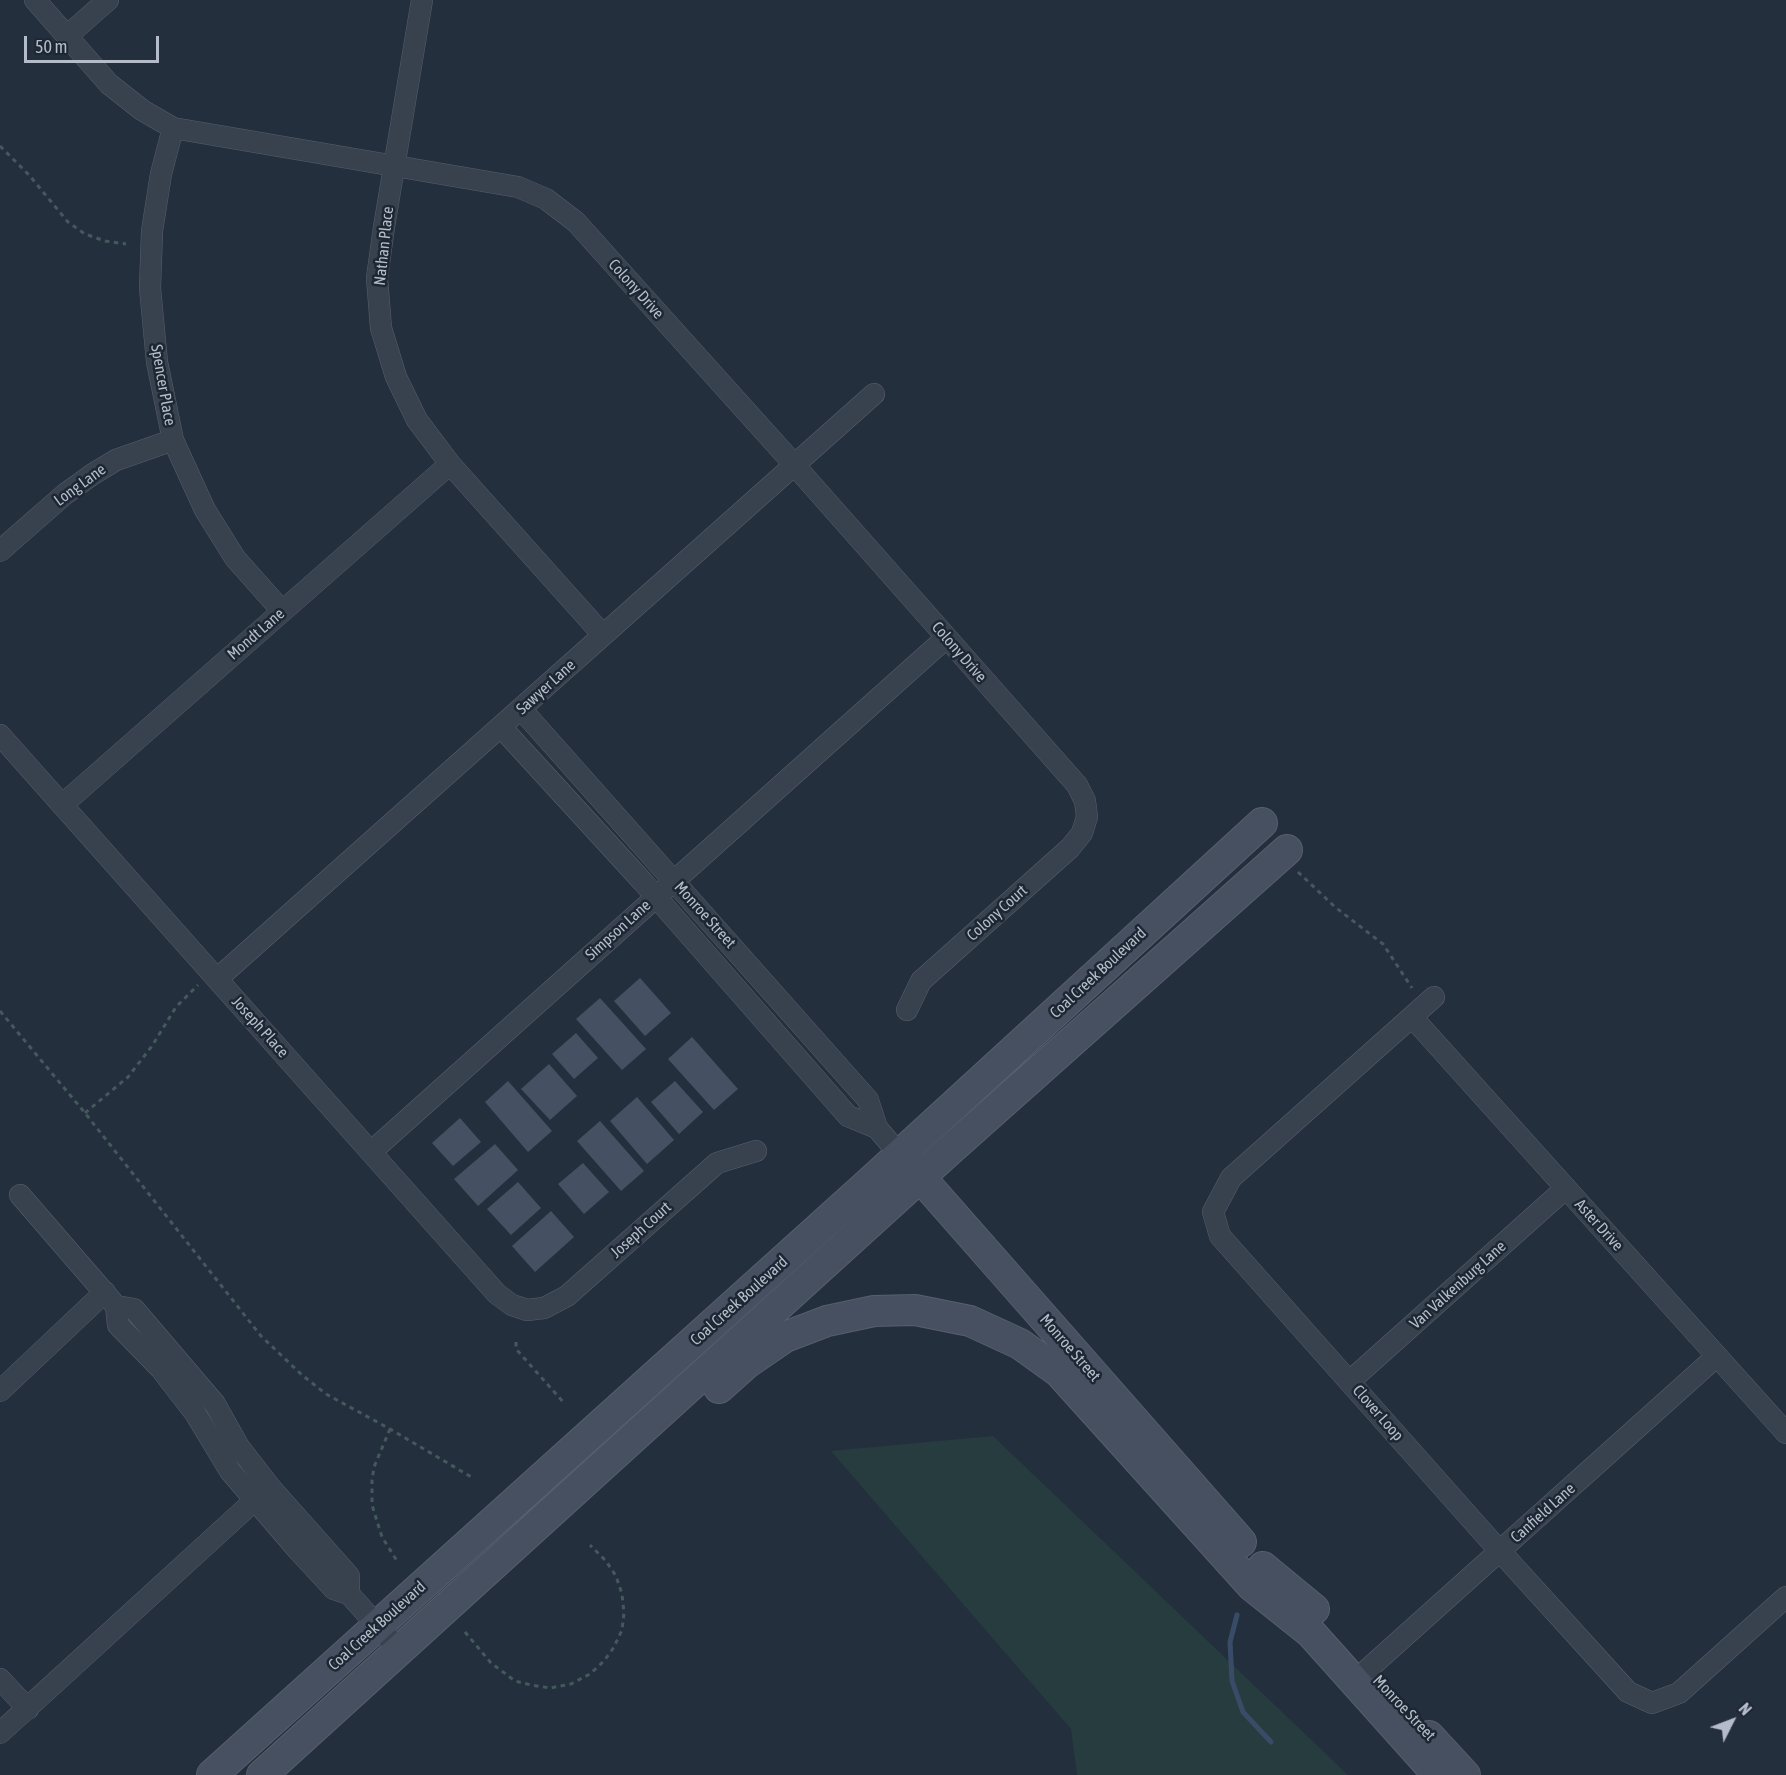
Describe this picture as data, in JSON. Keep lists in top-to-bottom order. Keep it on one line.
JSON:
{"streets":{"main road":["Monroe Street","Coal Creek Boulevard"],"street":["Nathan Place","Colony Drive","Spencer Place","Long Lane","Mondt Lane","Sawyer Lane","Colony Court","Simpson Lane","Joseph Place","Aster Drive","Joseph Court","Van Valkenburg Lane","Clover Loop","Canfield Lane"]},"crossings":[["Nathan Place","Colony Drive"],["Nathan Place","Mondt Lane"],["Nathan Place","Sawyer Lane"],["Colony Drive","Spencer Place"],["Colony Drive","Sawyer Lane"],["Colony Drive","Colony Court"],["Colony Drive","Simpson Lane"],["Spencer Place","Long Lane"],["Spencer Place","Mondt Lane"],["Mondt Lane","Joseph Place"],["Sawyer Lane","Monroe Street"],["Sawyer Lane","Joseph Place"],["Monroe Street","Simpson Lane"],["Monroe Street","Coal Creek Boulevard"],["Monroe Street","Canfield Lane"],["Simpson Lane","Joseph Place"],["Joseph Place","Joseph Court"],["Aster Drive","Van Valkenburg Lane"],["Aster Drive","Clover Loop"],["Aster Drive","Canfield Lane"],["Van Valkenburg Lane","Clover Loop"],["Clover Loop","Canfield Lane"]],"scale_bar":"50 m","north":"top right"}
